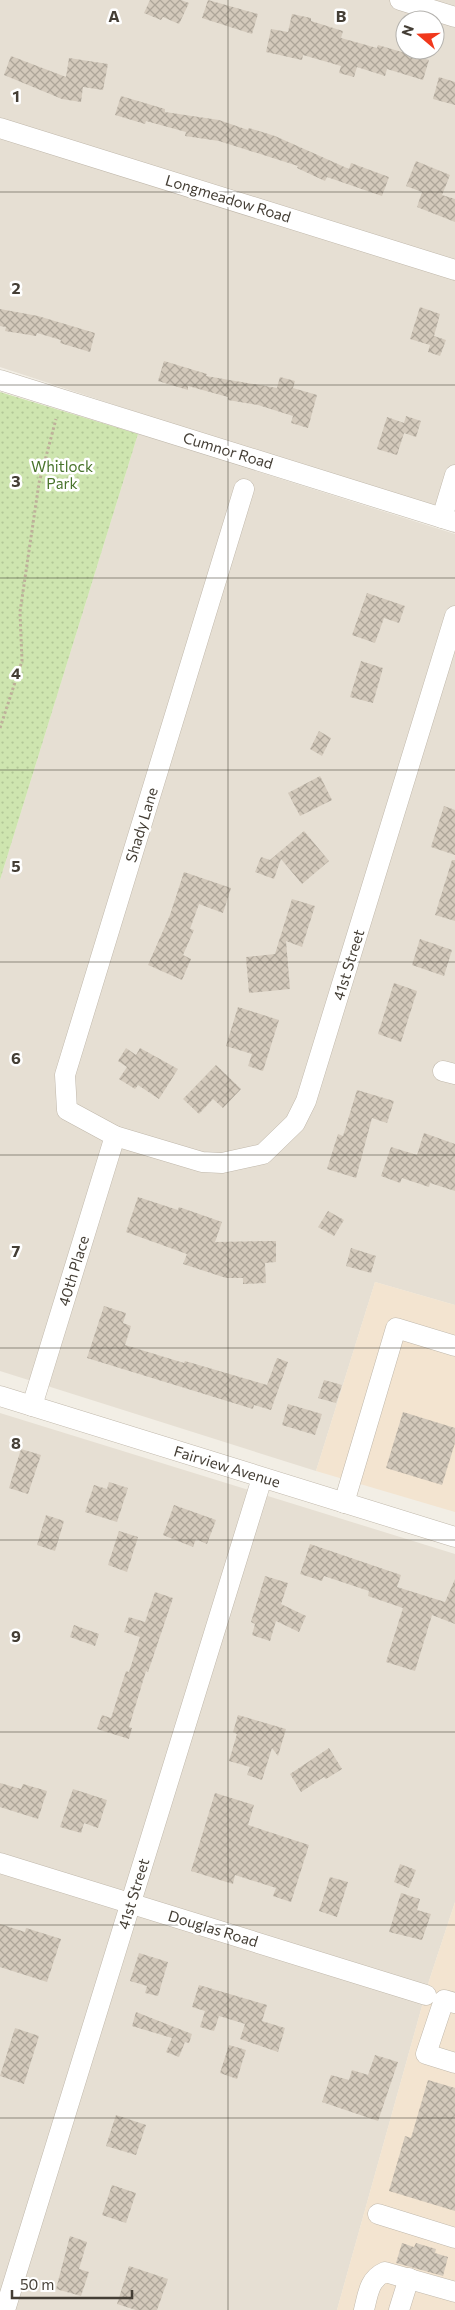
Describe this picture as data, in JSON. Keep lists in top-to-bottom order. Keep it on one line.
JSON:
{"streets":{"street":["Longmeadow Road","Cumnor Road","Shady Lane","41st Street","40th Place","Fairview Avenue","Douglas Road"]},"crossings":[["Shady Lane","41st Street"],["Shady Lane","40th Place"],["41st Street","40th Place"],["41st Street","Fairview Avenue"],["41st Street","Douglas Road"],["40th Place","Fairview Avenue"]],"parks":["Whitlock Park"],"scale_bar":"50 m","north":"left","grid":{"columns":["A","B"],"rows":["1","2","3","4","5","6","7","8","9"]}}
